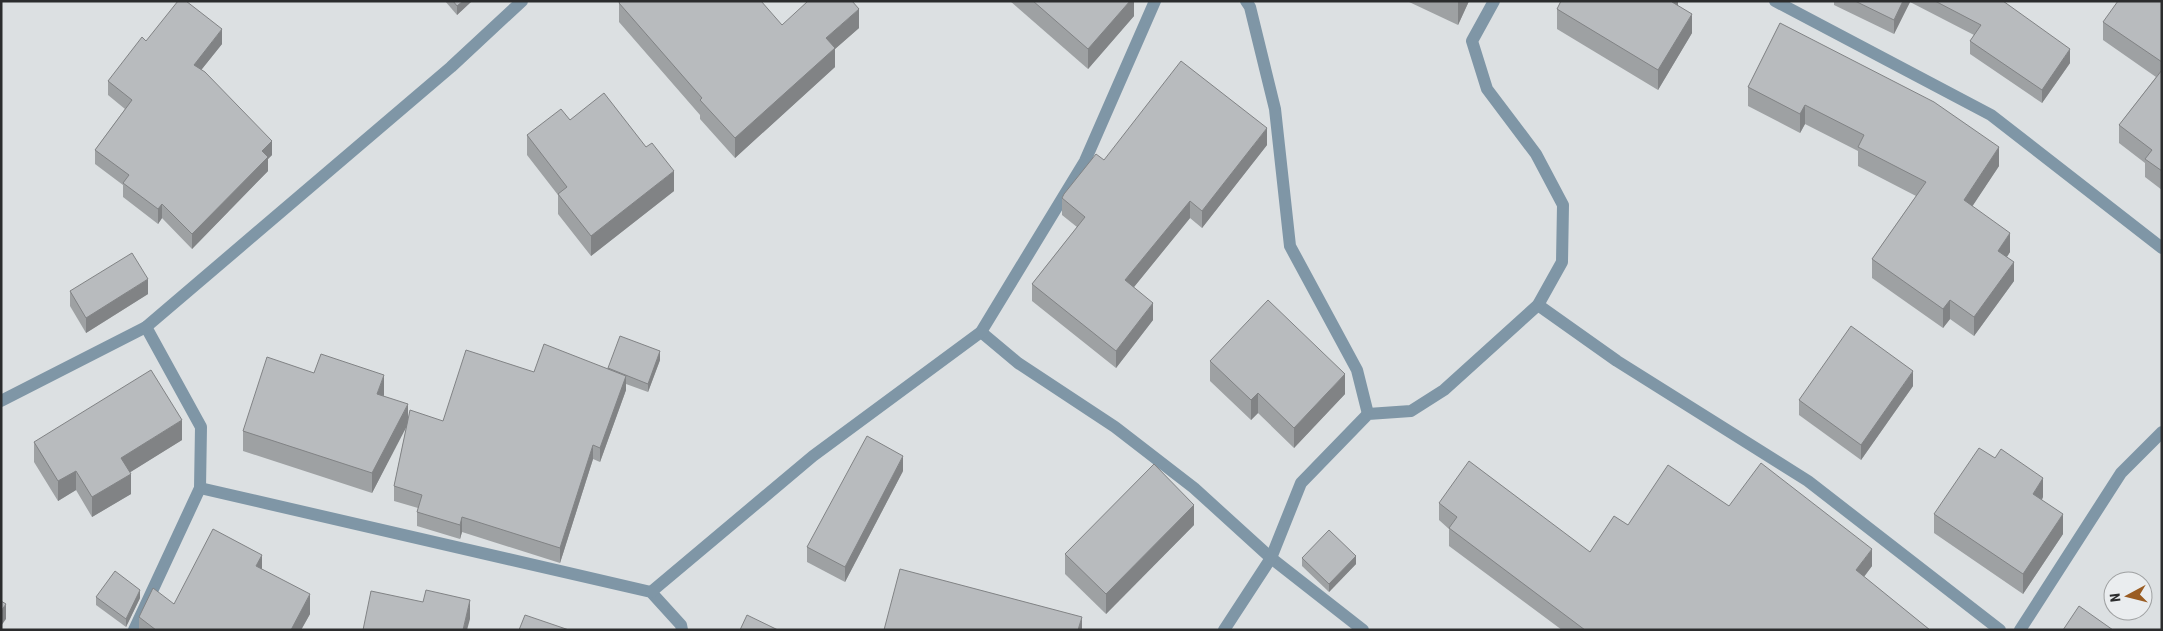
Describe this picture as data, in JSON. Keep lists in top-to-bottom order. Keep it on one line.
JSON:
{"north":"left"}
